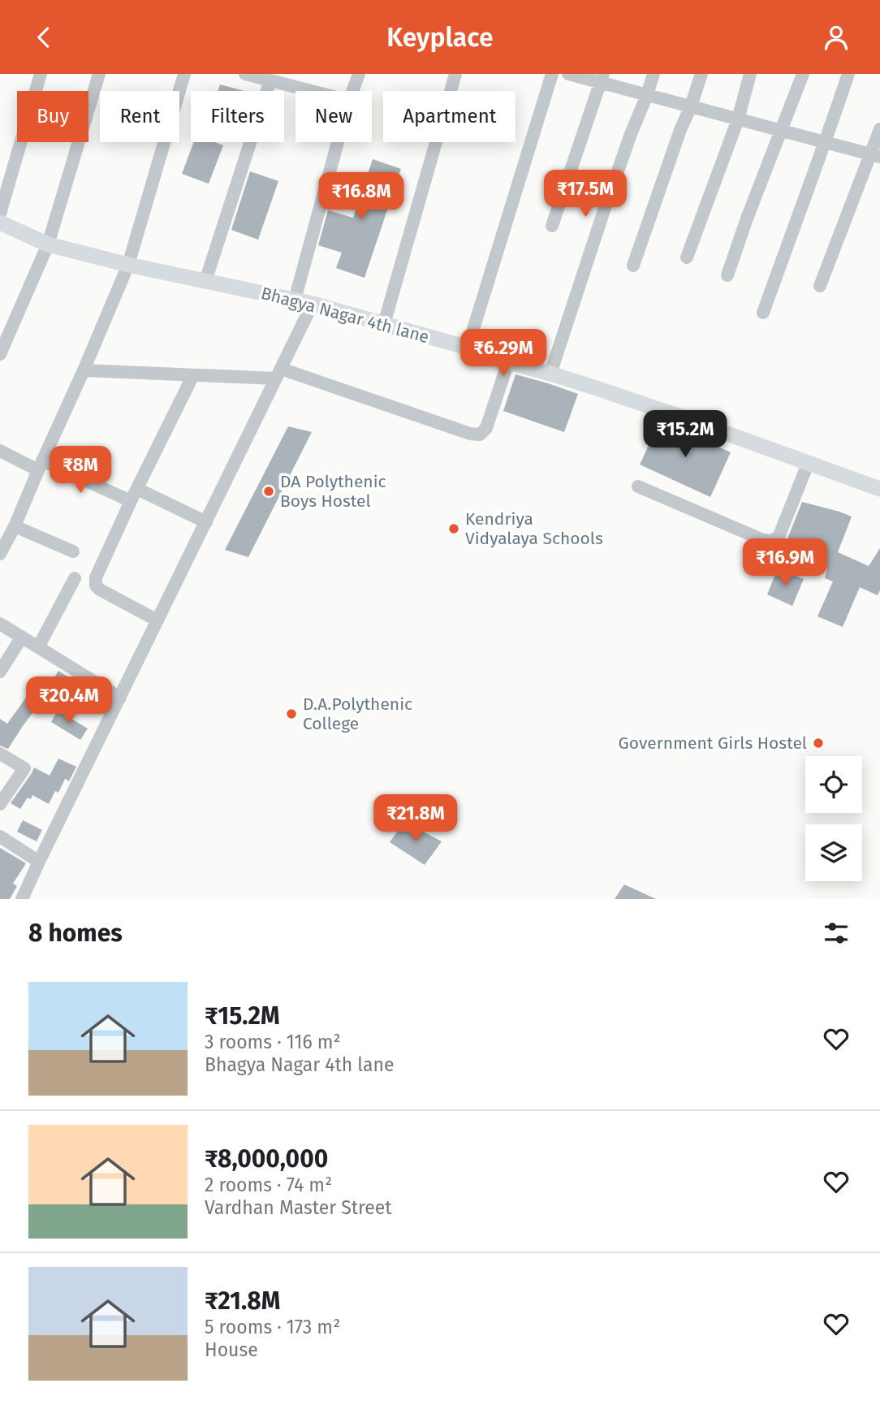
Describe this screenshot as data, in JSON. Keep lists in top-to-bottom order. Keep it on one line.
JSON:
{"streets":{"main road":["Bhagya Nagar 4th lane"]},"places":["DA Polythenic Boys Hostel","Kendriya Vidyalaya Schools","D.A.Polythenic College","Government Girls Hostel"],"page":{"header":"Keyplace","chip":["Buy","Rent","Filters","New","Apartment"],"price":["₹17.5M","₹16.8M","₹6.29M","₹15.2M","₹8M","₹16.9M","₹20.4M","₹21.8M"],"heading":"8 homes","list":[{"name":"₹15.2M","note":"3 rooms · 116 m² · Bhagya Nagar 4th lane"},{"name":"₹8,000,000","note":"2 rooms · 74 m² · Vardhan Master Street"},{"name":"₹21.8M","note":"5 rooms · 173 m² · House"}]}}
